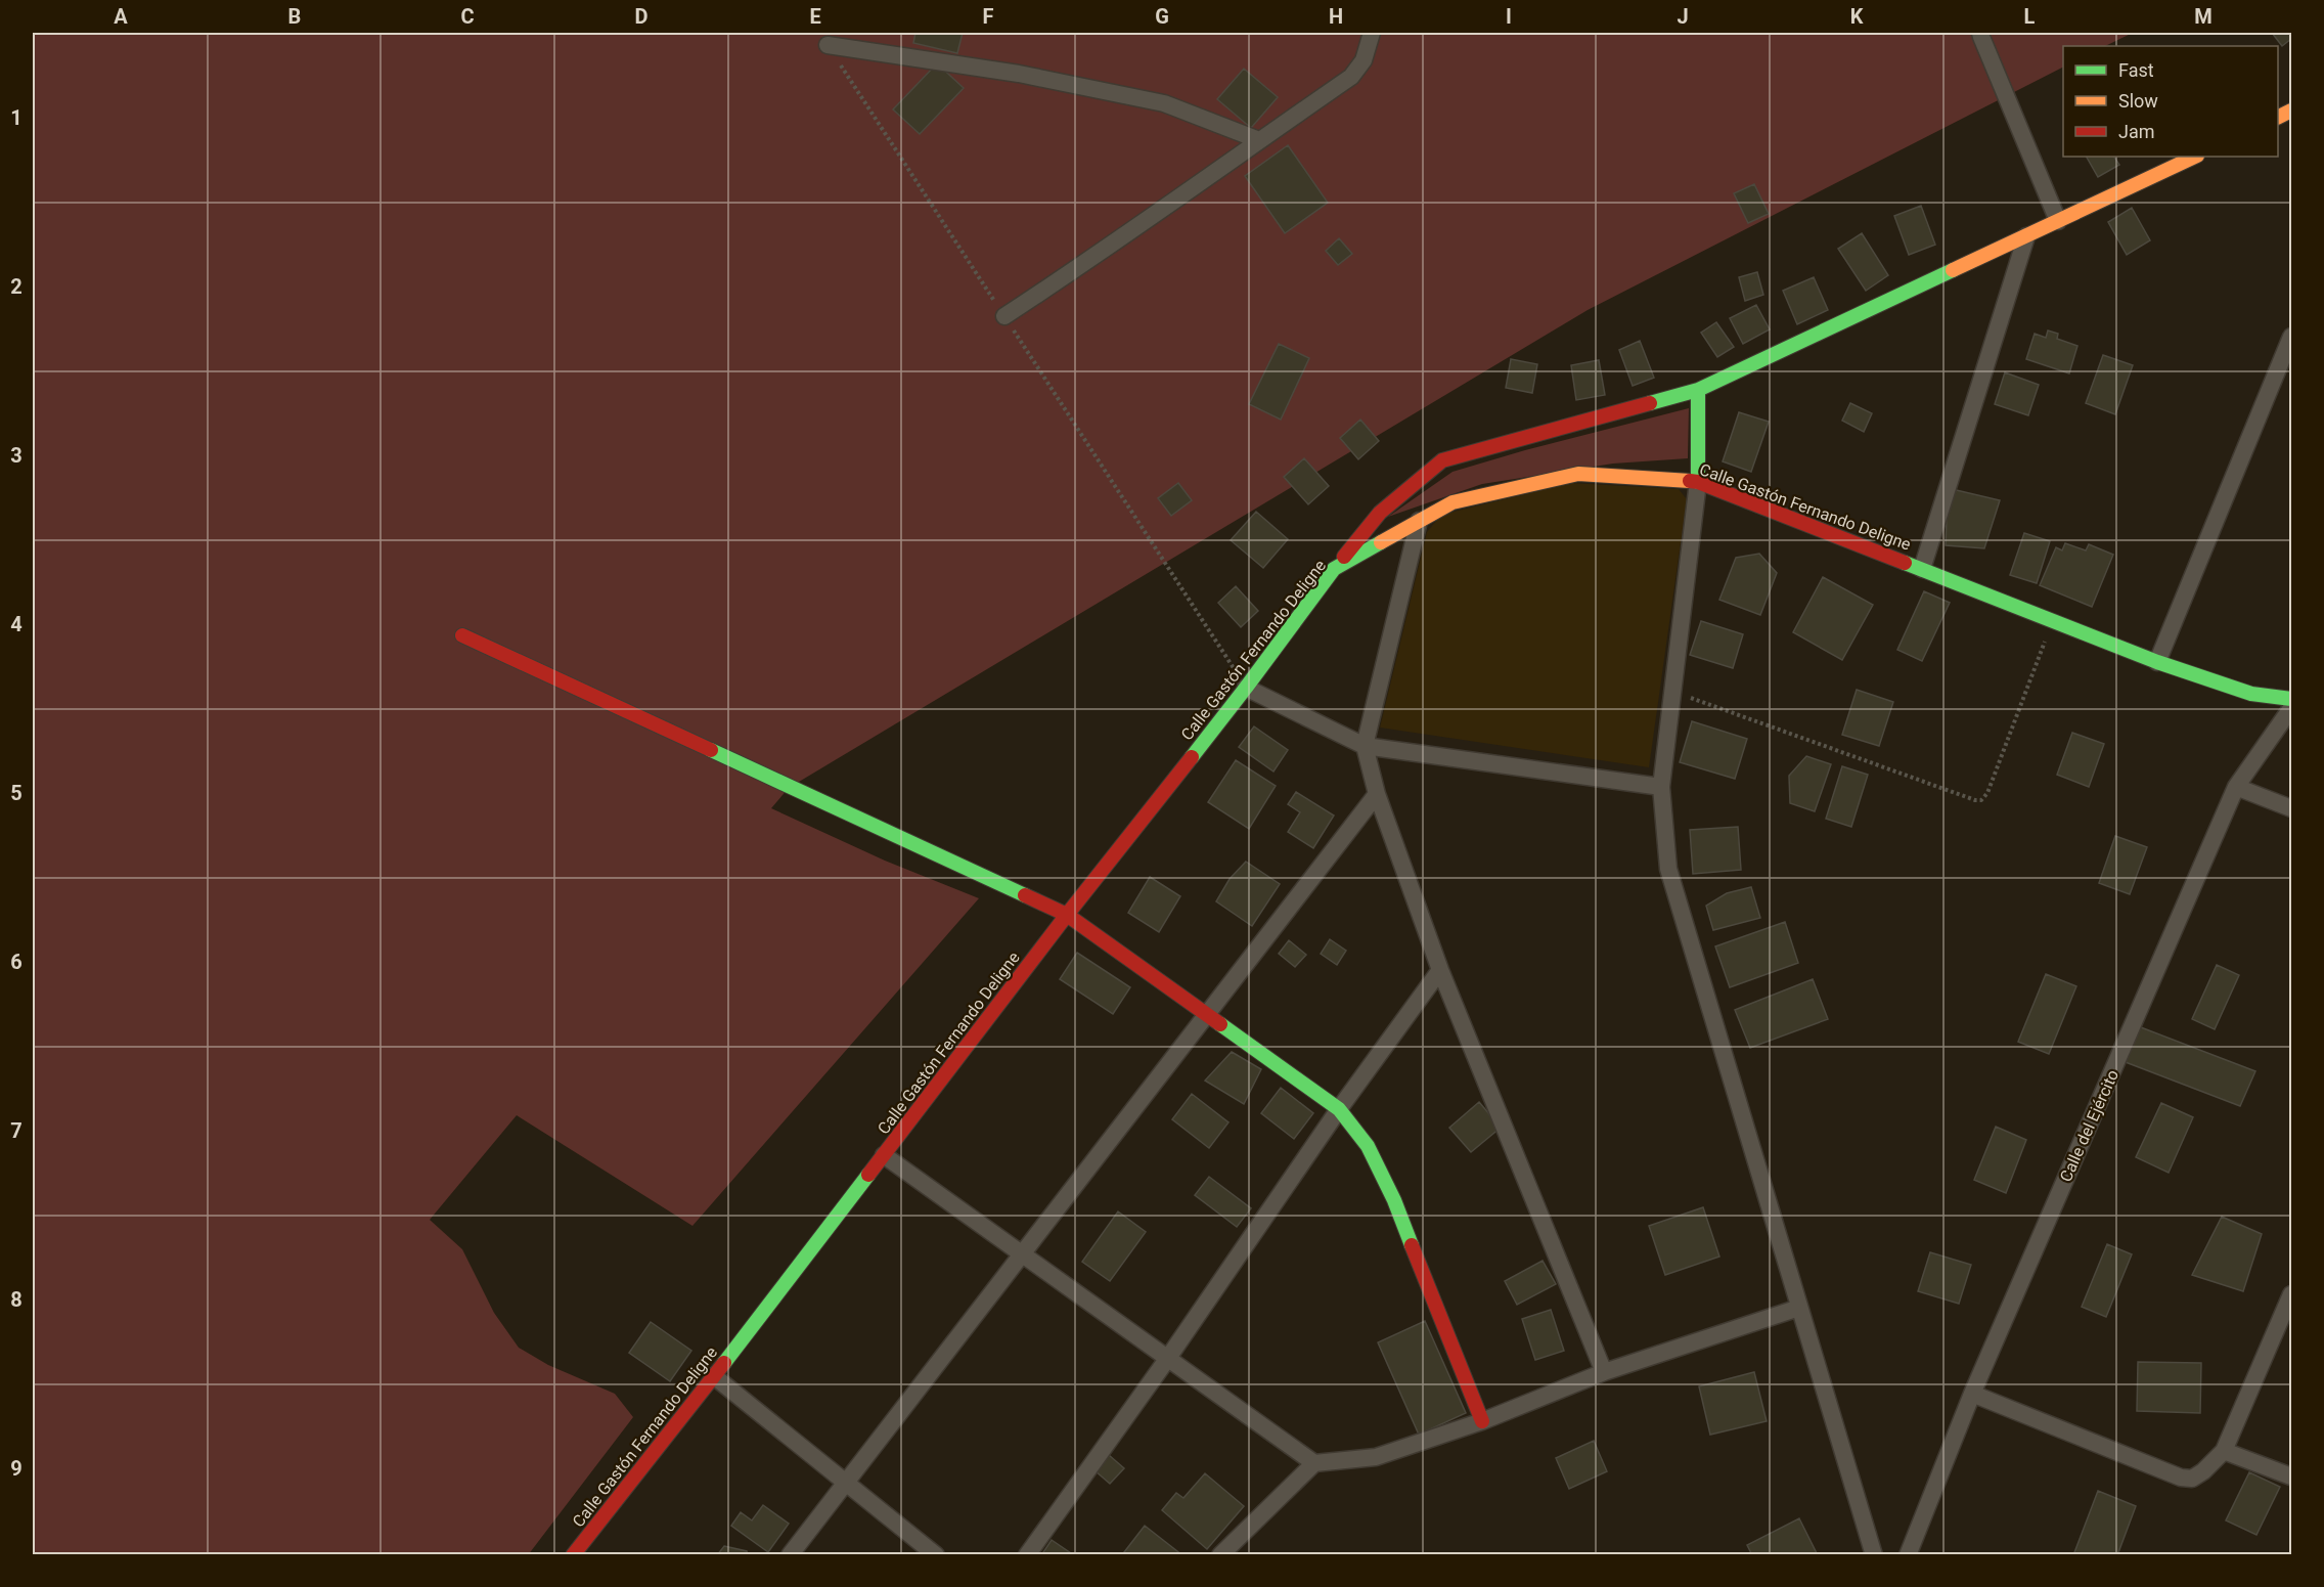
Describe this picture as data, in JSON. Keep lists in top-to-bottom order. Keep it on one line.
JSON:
{"streets":{"street":["Calle Gastón Fernando Deligne","Calle del Ejército"]},"legend":["Fast","Slow","Jam"],"grid":{"columns":["A","B","C","D","E","F","G","H","I","J","K","L","M"],"rows":["1","2","3","4","5","6","7","8","9"]}}
